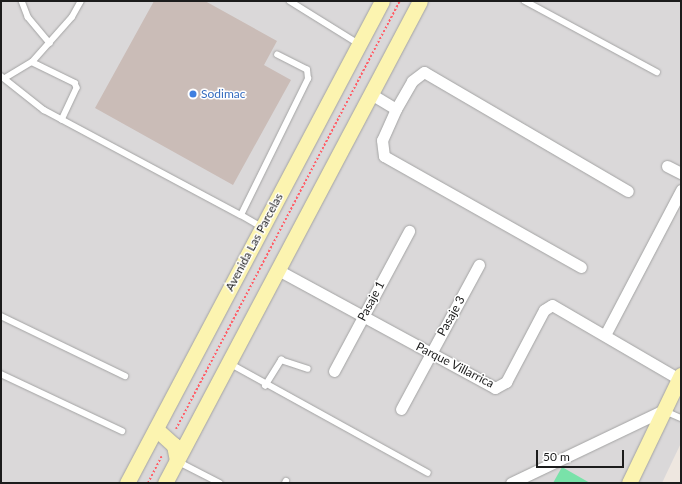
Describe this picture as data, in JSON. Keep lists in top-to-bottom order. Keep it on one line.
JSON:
{"streets":{"main road":["Avenida Las Parcelas"],"street":["Pasaje 1","Pasaje 3","Parque Villarrica"]},"crossings":[["Pasaje 1","Parque Villarrica"],["Pasaje 3","Parque Villarrica"]],"places":["Sodimac"],"scale_bar":"50 m"}
